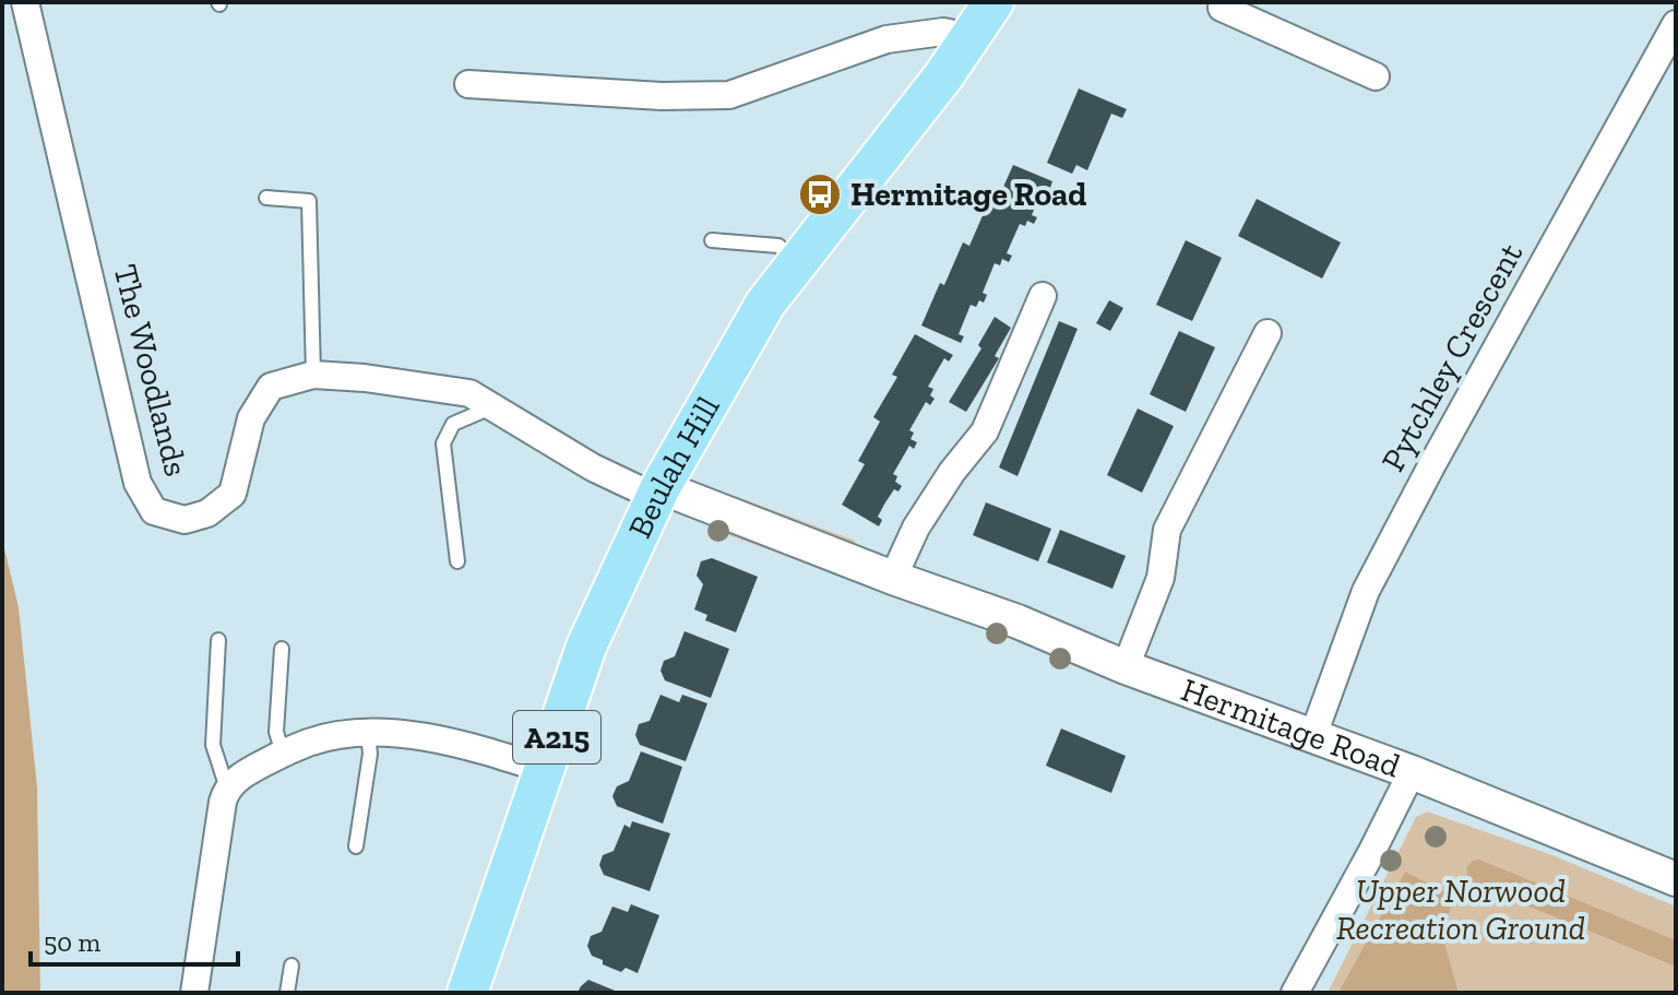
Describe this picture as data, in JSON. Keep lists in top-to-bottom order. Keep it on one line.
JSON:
{"streets":{"main road":["Beulah Hill","A215"],"street":["Pytchley Crescent","The Woodlands","Hermitage Road"]},"crossings":[["Pytchley Crescent","Hermitage Road"],["The Woodlands","Beulah Hill"],["The Woodlands","Hermitage Road"],["Beulah Hill","Hermitage Road"]],"parks":["Upper Norwood Recreation Ground"],"places":{"bus stop":["Hermitage Road"]},"scale_bar":"50 m"}
